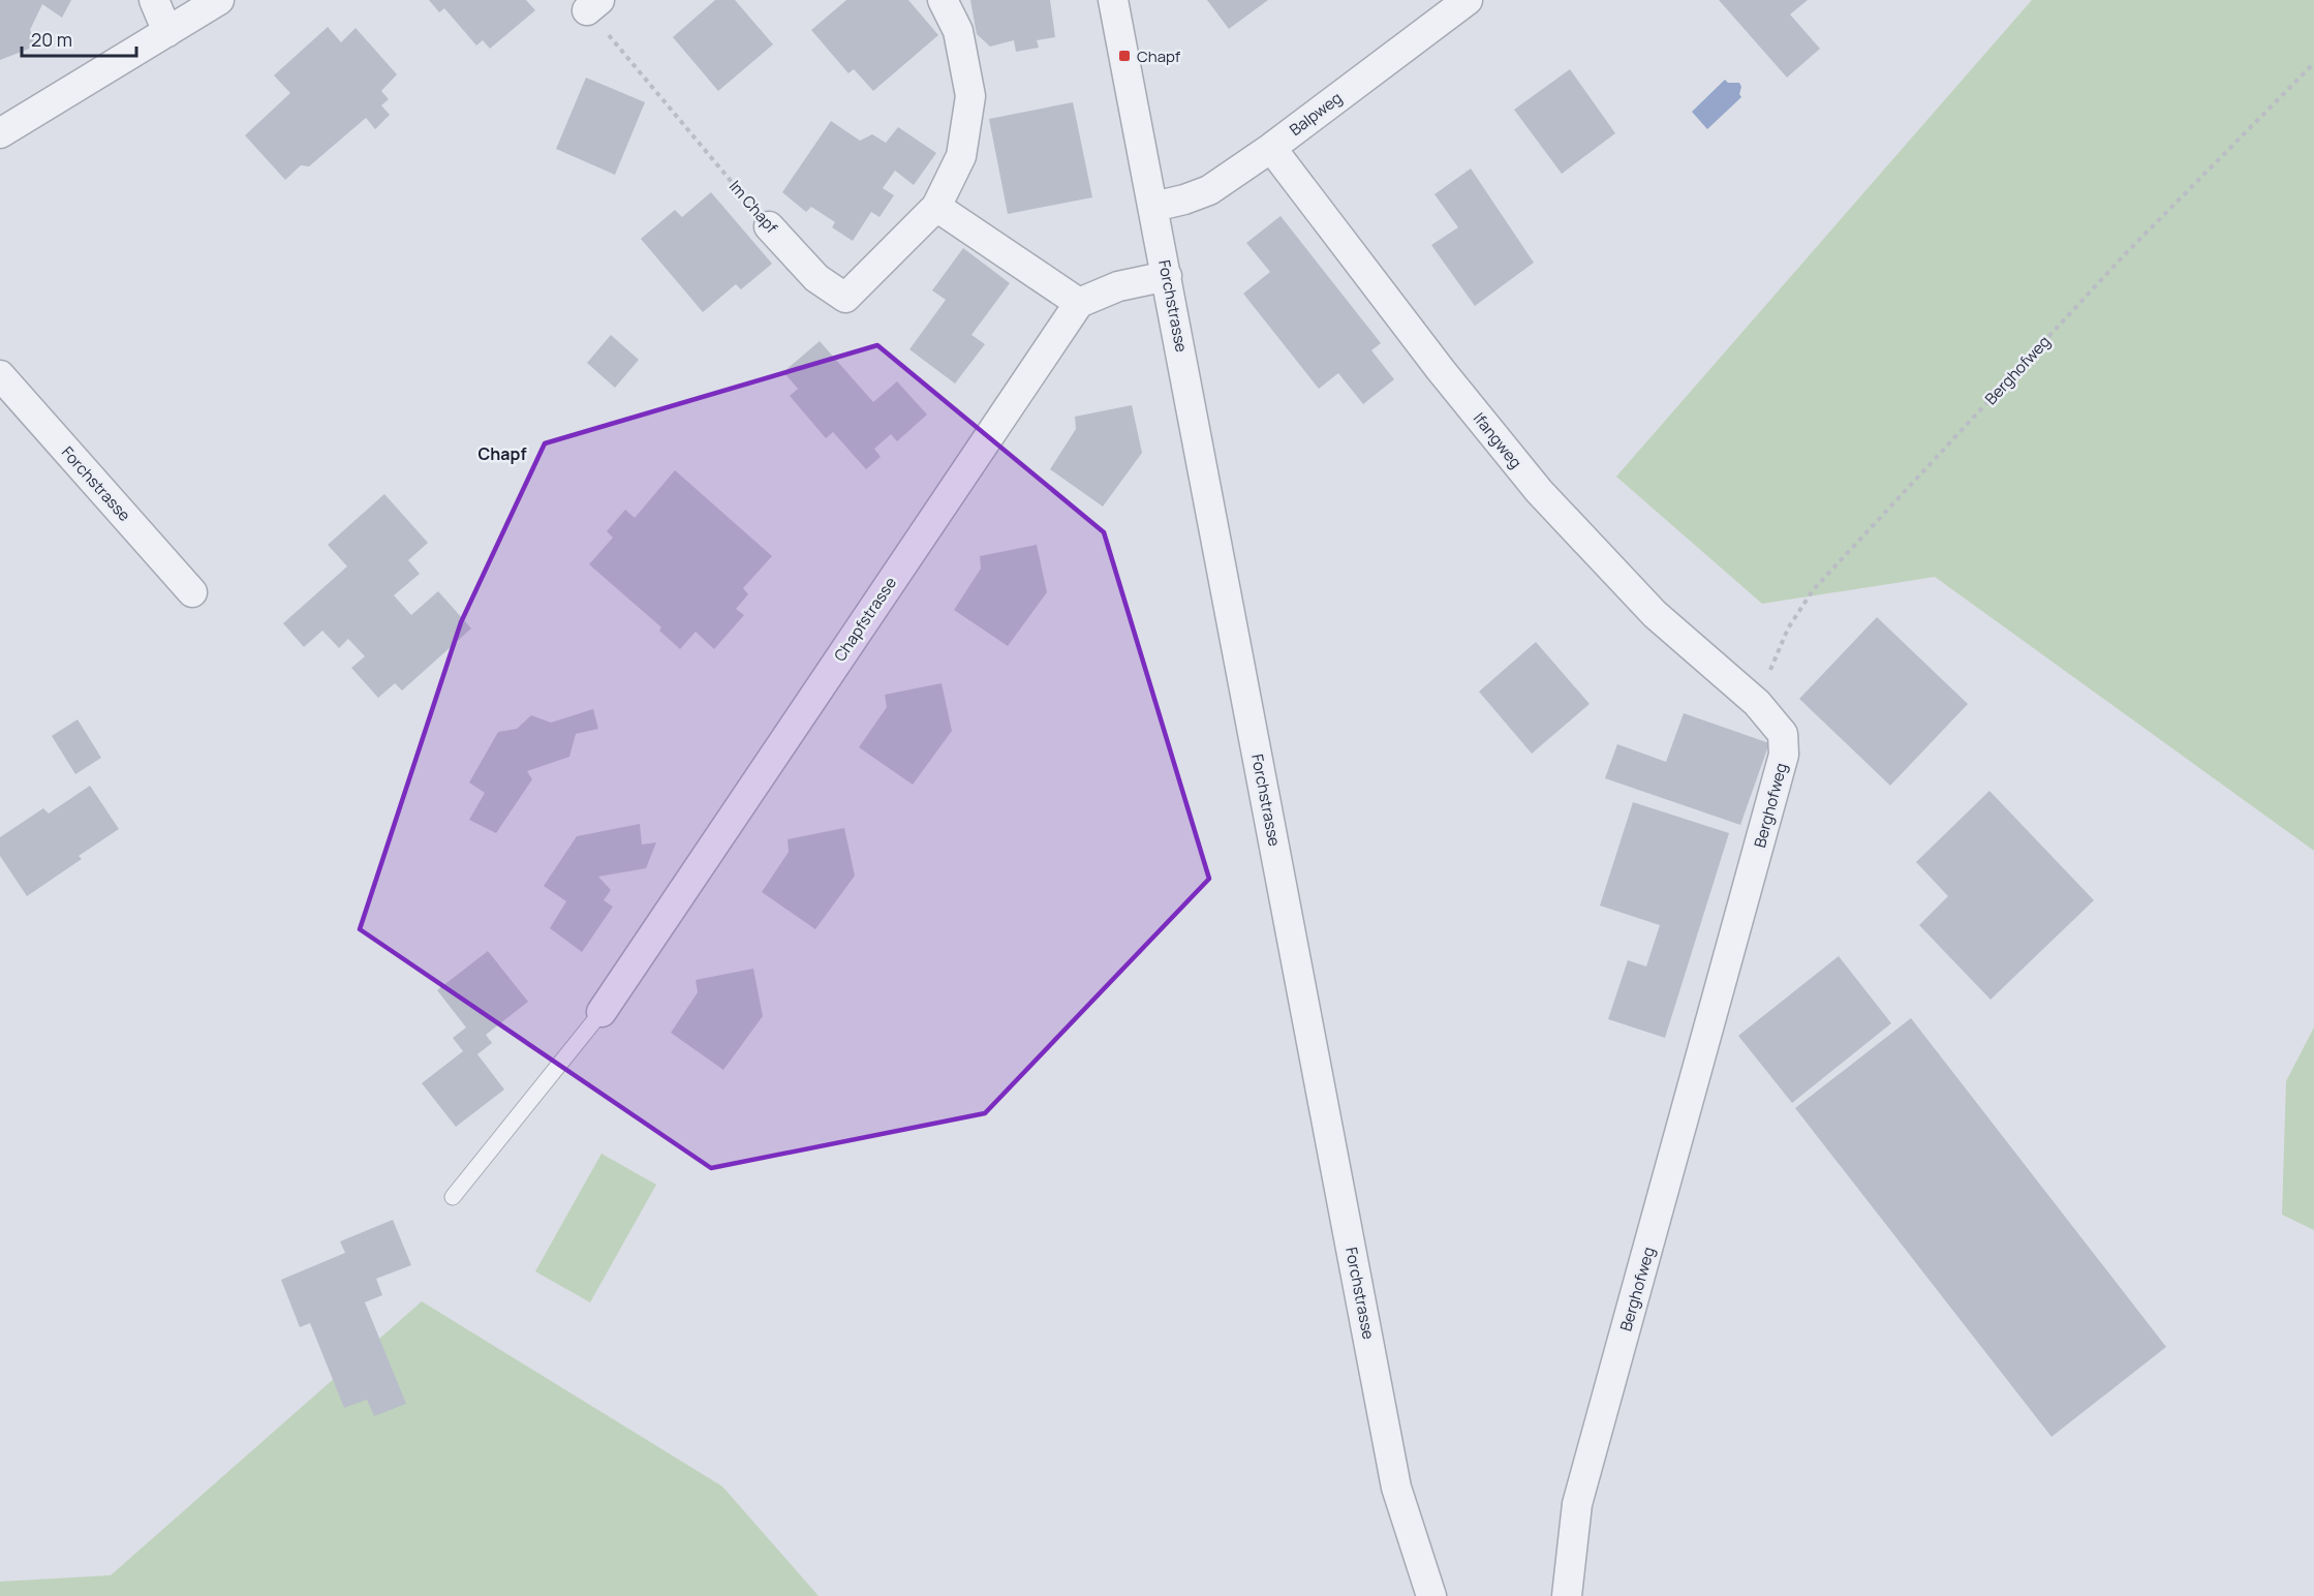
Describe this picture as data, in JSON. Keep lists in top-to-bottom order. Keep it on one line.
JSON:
{"streets":{"street":["Balpweg","Im Chapf","Forchstrasse","Berghofweg","Ifangweg","Chapfstrasse"]},"crossings":[["Balpweg","Forchstrasse"],["Balpweg","Ifangweg"],["Berghofweg","Ifangweg"]],"districts":["Chapf"],"places":{"transit":["Chapf"]},"scale_bar":"20 m"}
